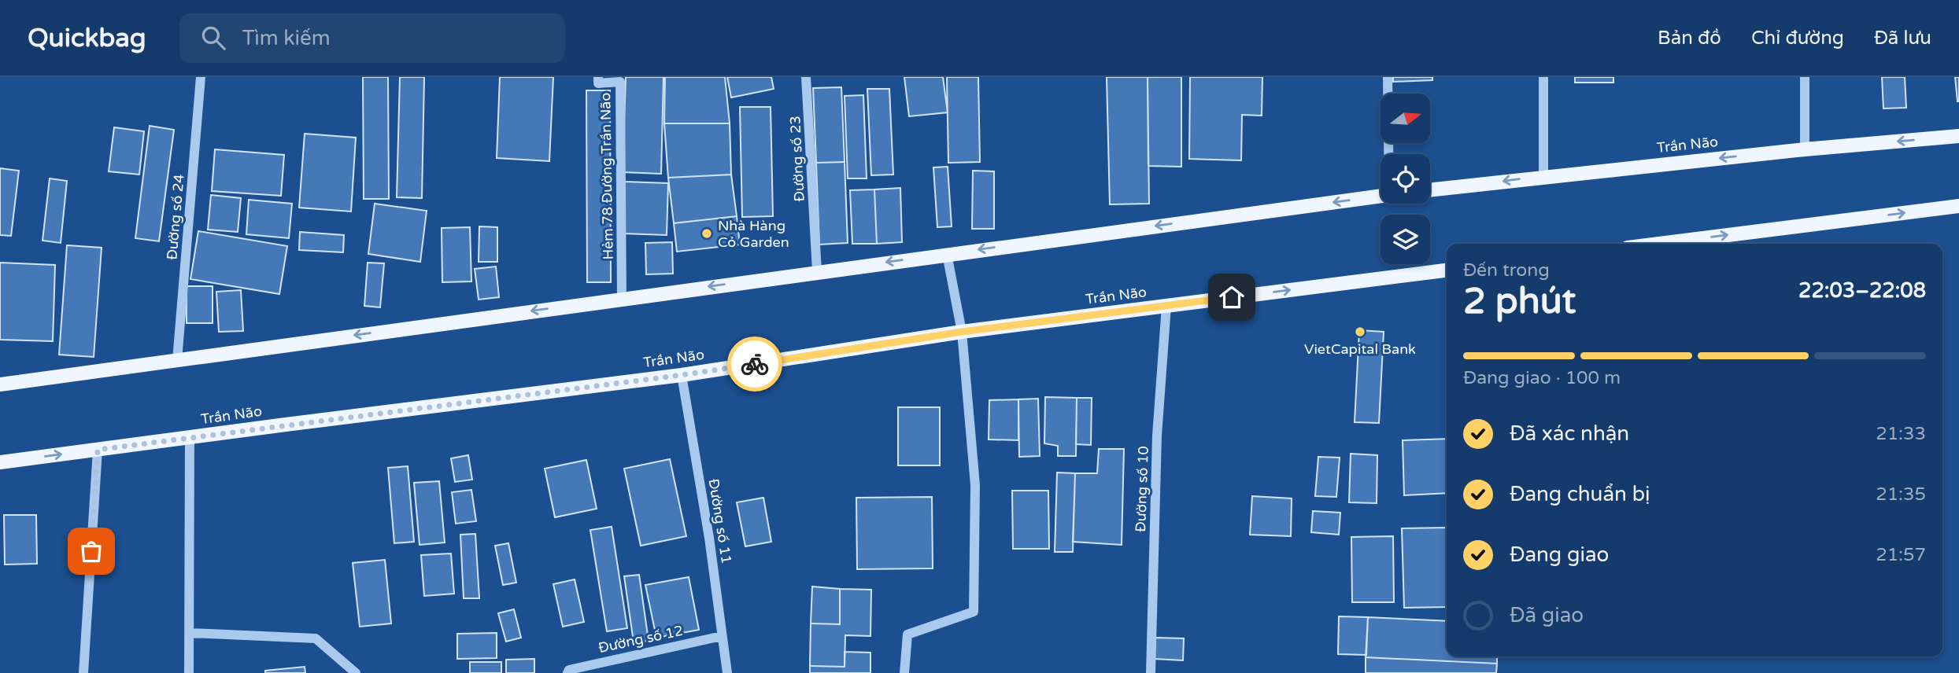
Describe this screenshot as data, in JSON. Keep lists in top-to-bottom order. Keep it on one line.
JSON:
{"streets":{"main road":["Trần Não"],"street":["Đường số 23","Hẻm 78 Đường Trần Não","Đường số 24","Đường số 10","Đường số 11","Đường số 12"]},"crossings":[["Trần Não","Đường số 10"],["Trần Não","Đường số 11"],["Đường số 11","Đường số 12"]],"places":["Nhà Hàng Cỏ Garden","VietCapital Bank"],"north":"right","page":{"header":"Quickbag","search":"Tìm kiếm","nav":["Bản đồ","Chỉ đường","Đã lưu"],"heading":["2 phút","Đến trong","22:03–22:08"],"bar":"Đang giao · 100 m","list":[["Đã xác nhận","21:33"],["Đang chuẩn bị","21:35"],["Đang giao","21:57"],"Đã giao"]}}
